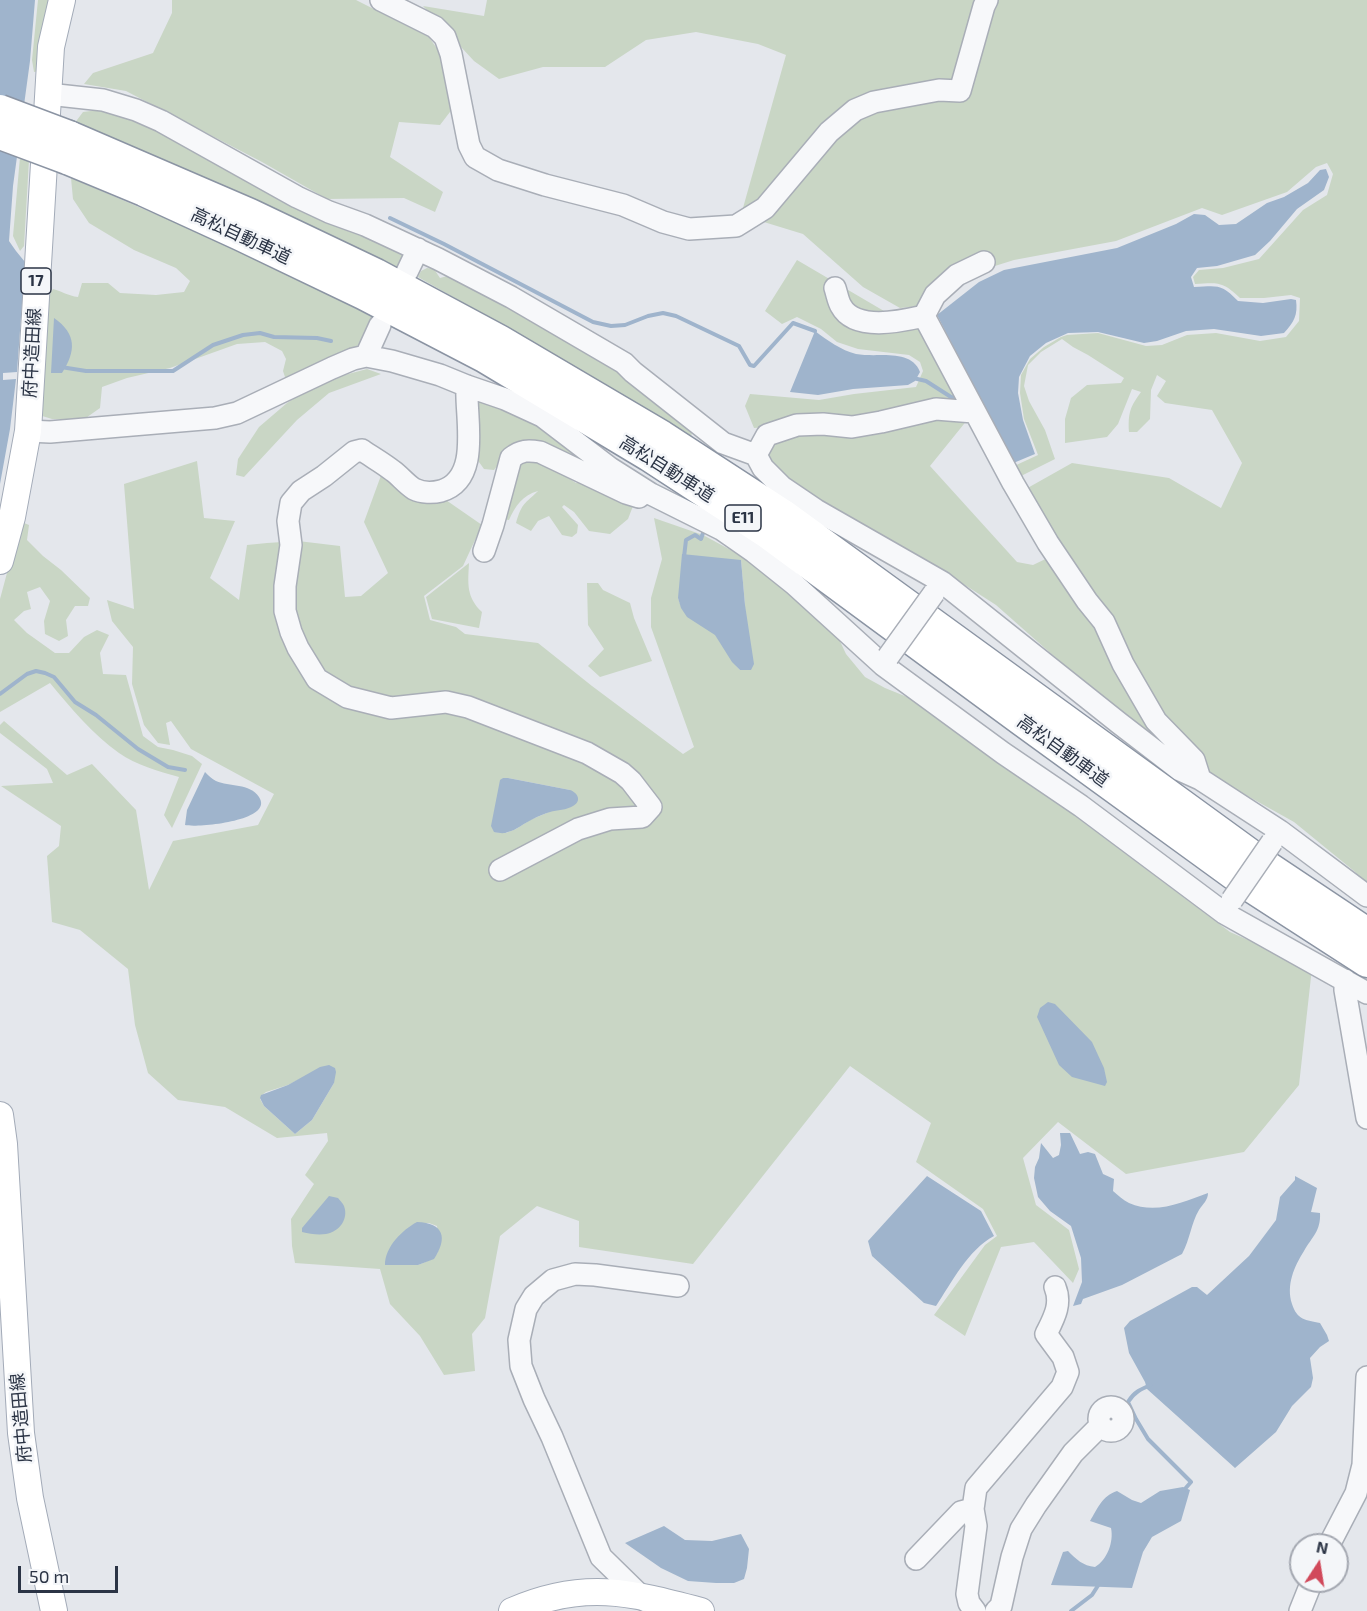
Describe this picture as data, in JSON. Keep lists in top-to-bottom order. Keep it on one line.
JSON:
{"streets":{"highway":["高松自動車道","E11"],"main road":["17","府中造田線"]},"scale_bar":"50 m","north":"top"}
